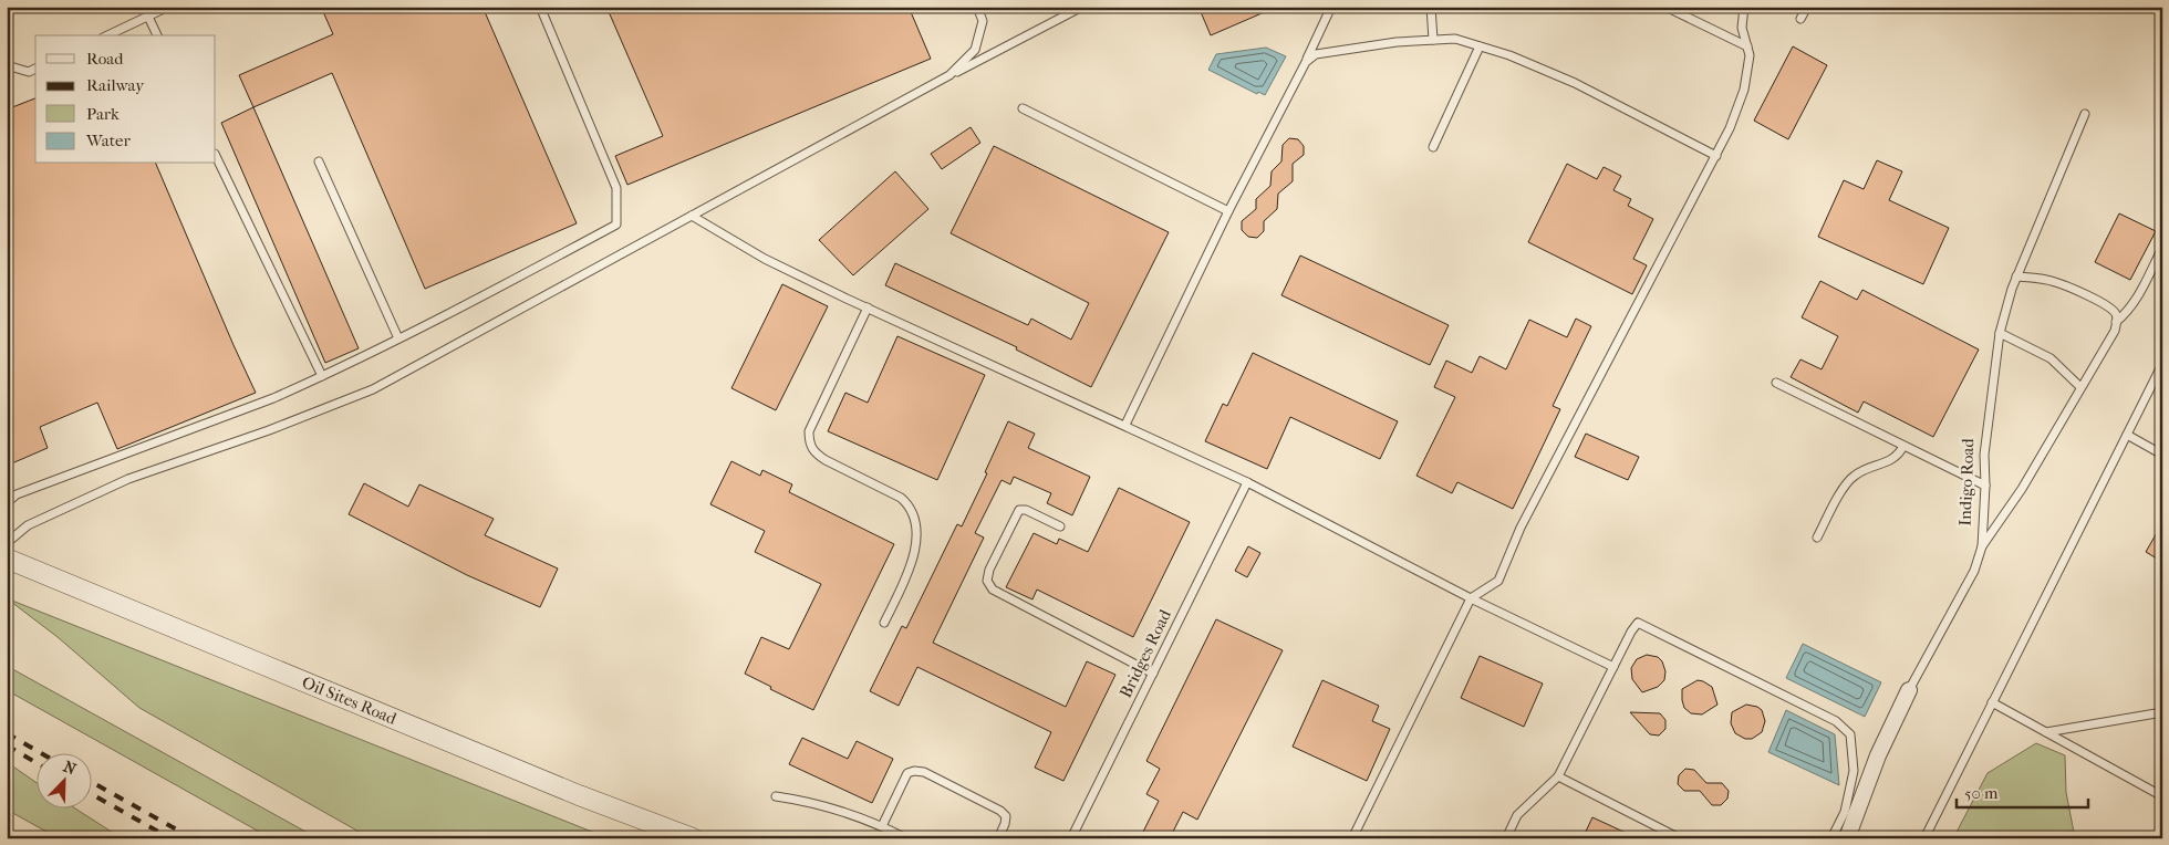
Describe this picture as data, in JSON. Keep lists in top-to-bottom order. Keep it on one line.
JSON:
{"streets":{"street":["Indigo Road","Oil Sites Road"],"lane":["Bridges Road"]},"legend":["Road","Railway","Park","Water"],"scale_bar":"50 m","north":"top right"}
